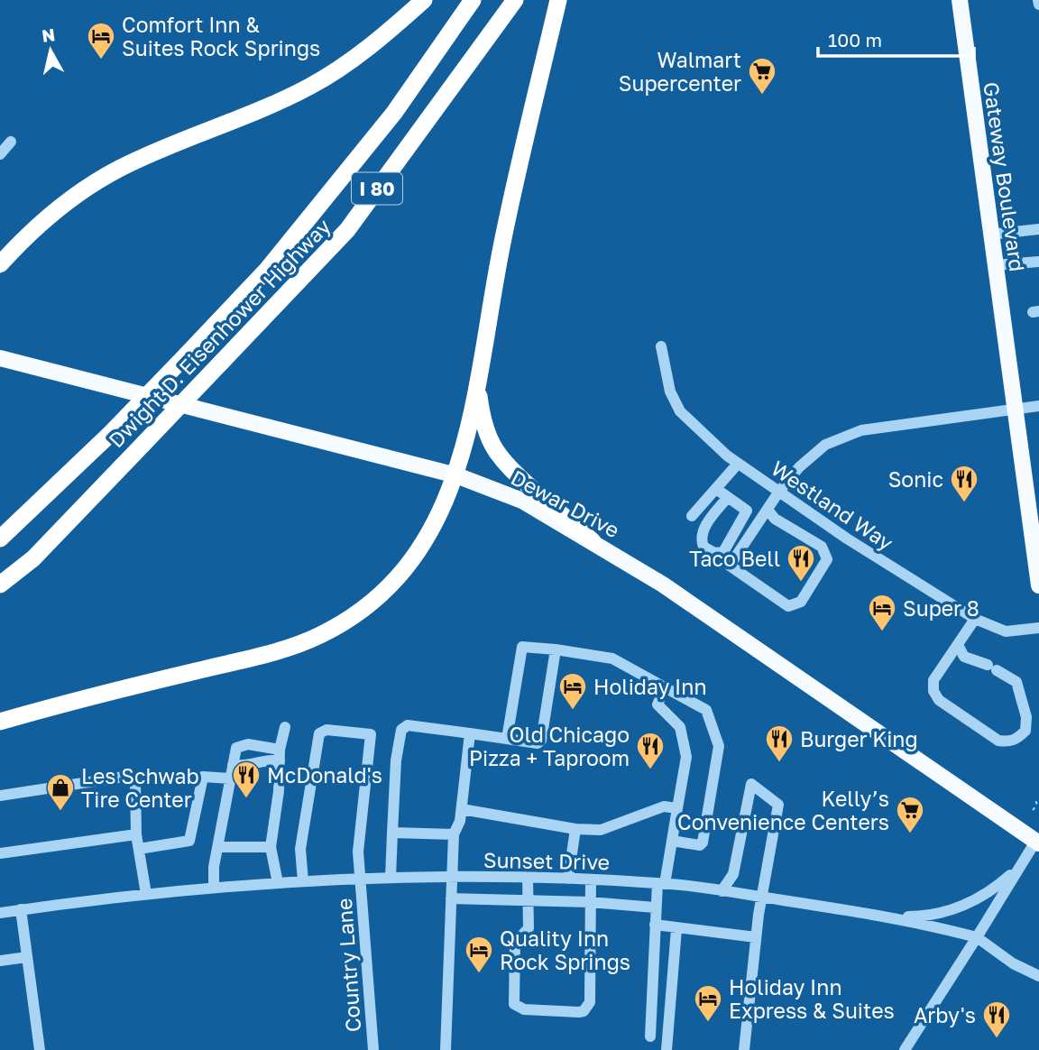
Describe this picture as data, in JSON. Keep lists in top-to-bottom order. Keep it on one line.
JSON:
{"streets":{"highway":["I 80","Dwight D. Eisenhower Highway"],"main road":["Gateway Boulevard","Dewar Drive"],"street":["Westland Way","Sunset Drive","Country Lane"]},"crossings":[["Sunset Drive","Country Lane"]],"places":{"hotel":["Comfort Inn & Suites Rock Springs","Super 8","Holiday Inn","Quality Inn Rock Springs","Holiday Inn Express & Suites"],"supermarket":["Walmart Supercenter","Kelly’s Convenience Centers"],"restaurant":["Sonic","Taco Bell","Burger King","Old Chicago Pizza + Taproom","McDonald's","Arby's"],"shop":["Les Schwab Tire Center"]},"scale_bar":"100 m","north":"top"}
